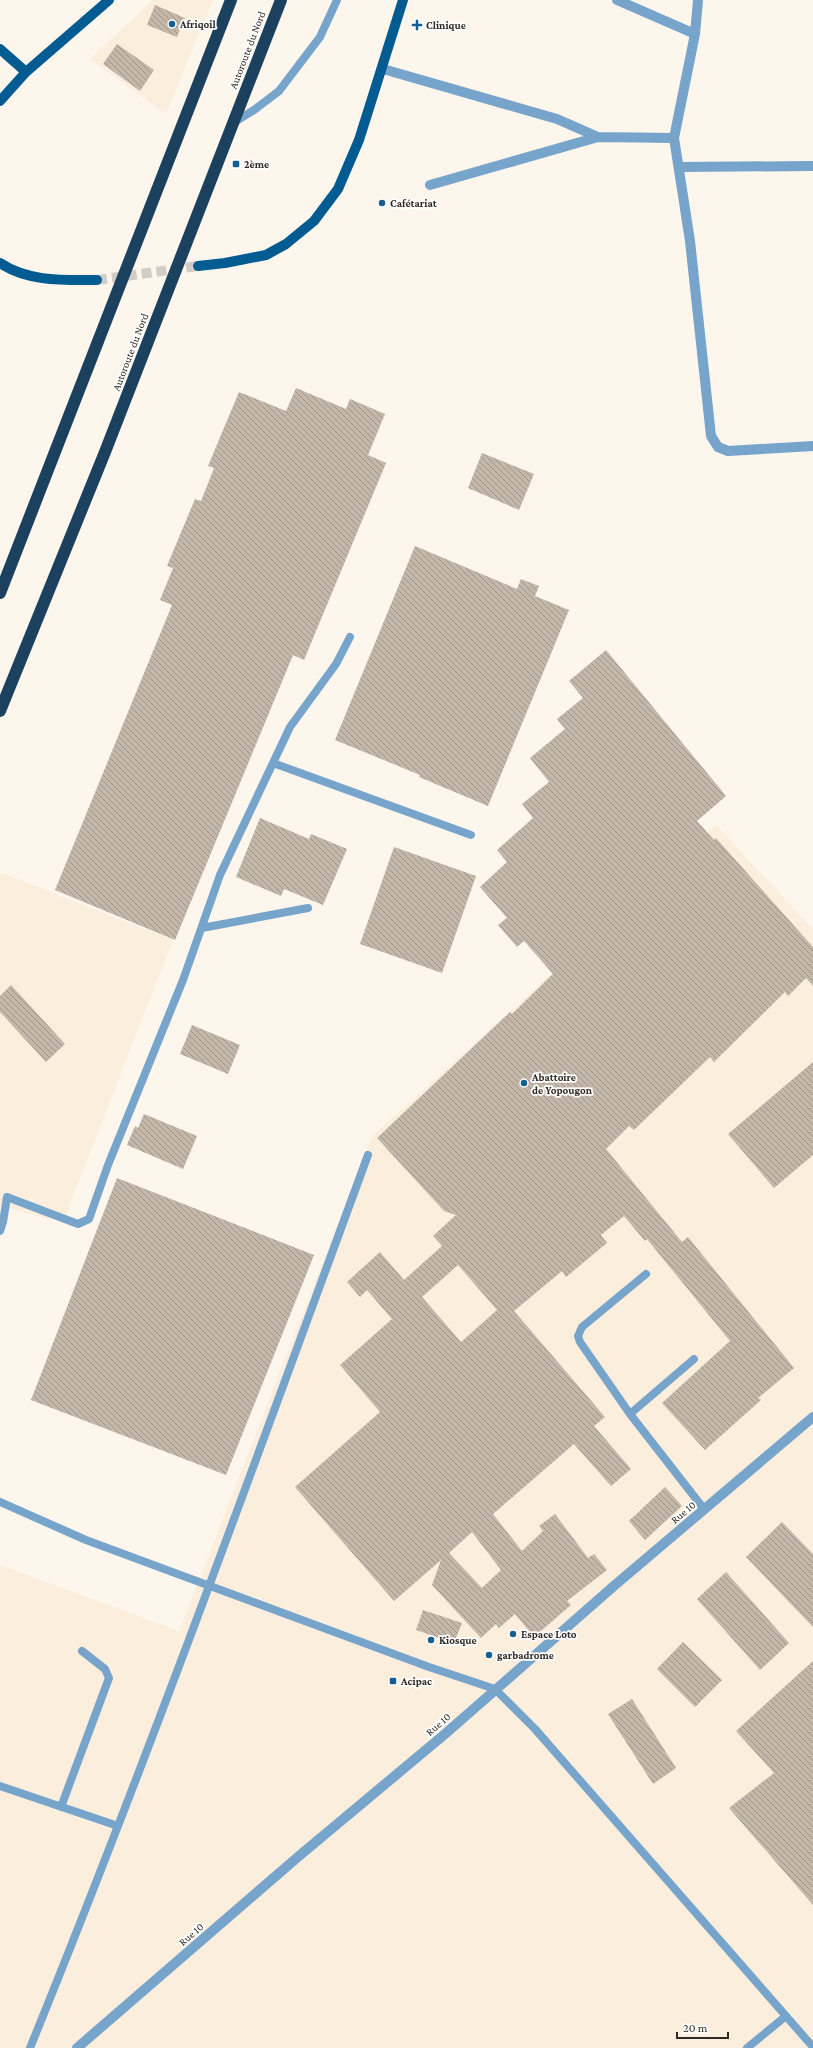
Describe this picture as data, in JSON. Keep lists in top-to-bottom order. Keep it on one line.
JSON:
{"streets":{"highway":["Autoroute du Nord"],"street":["Rue 10"]},"places":{"other":["Afriqoil","Cafétariat","Abattoire de Yopougon","Espace Loto","Kiosque","garbadrome"],"health":["Clinique"],"transit":["2ème","Acipac"]},"scale_bar":"20 m"}
